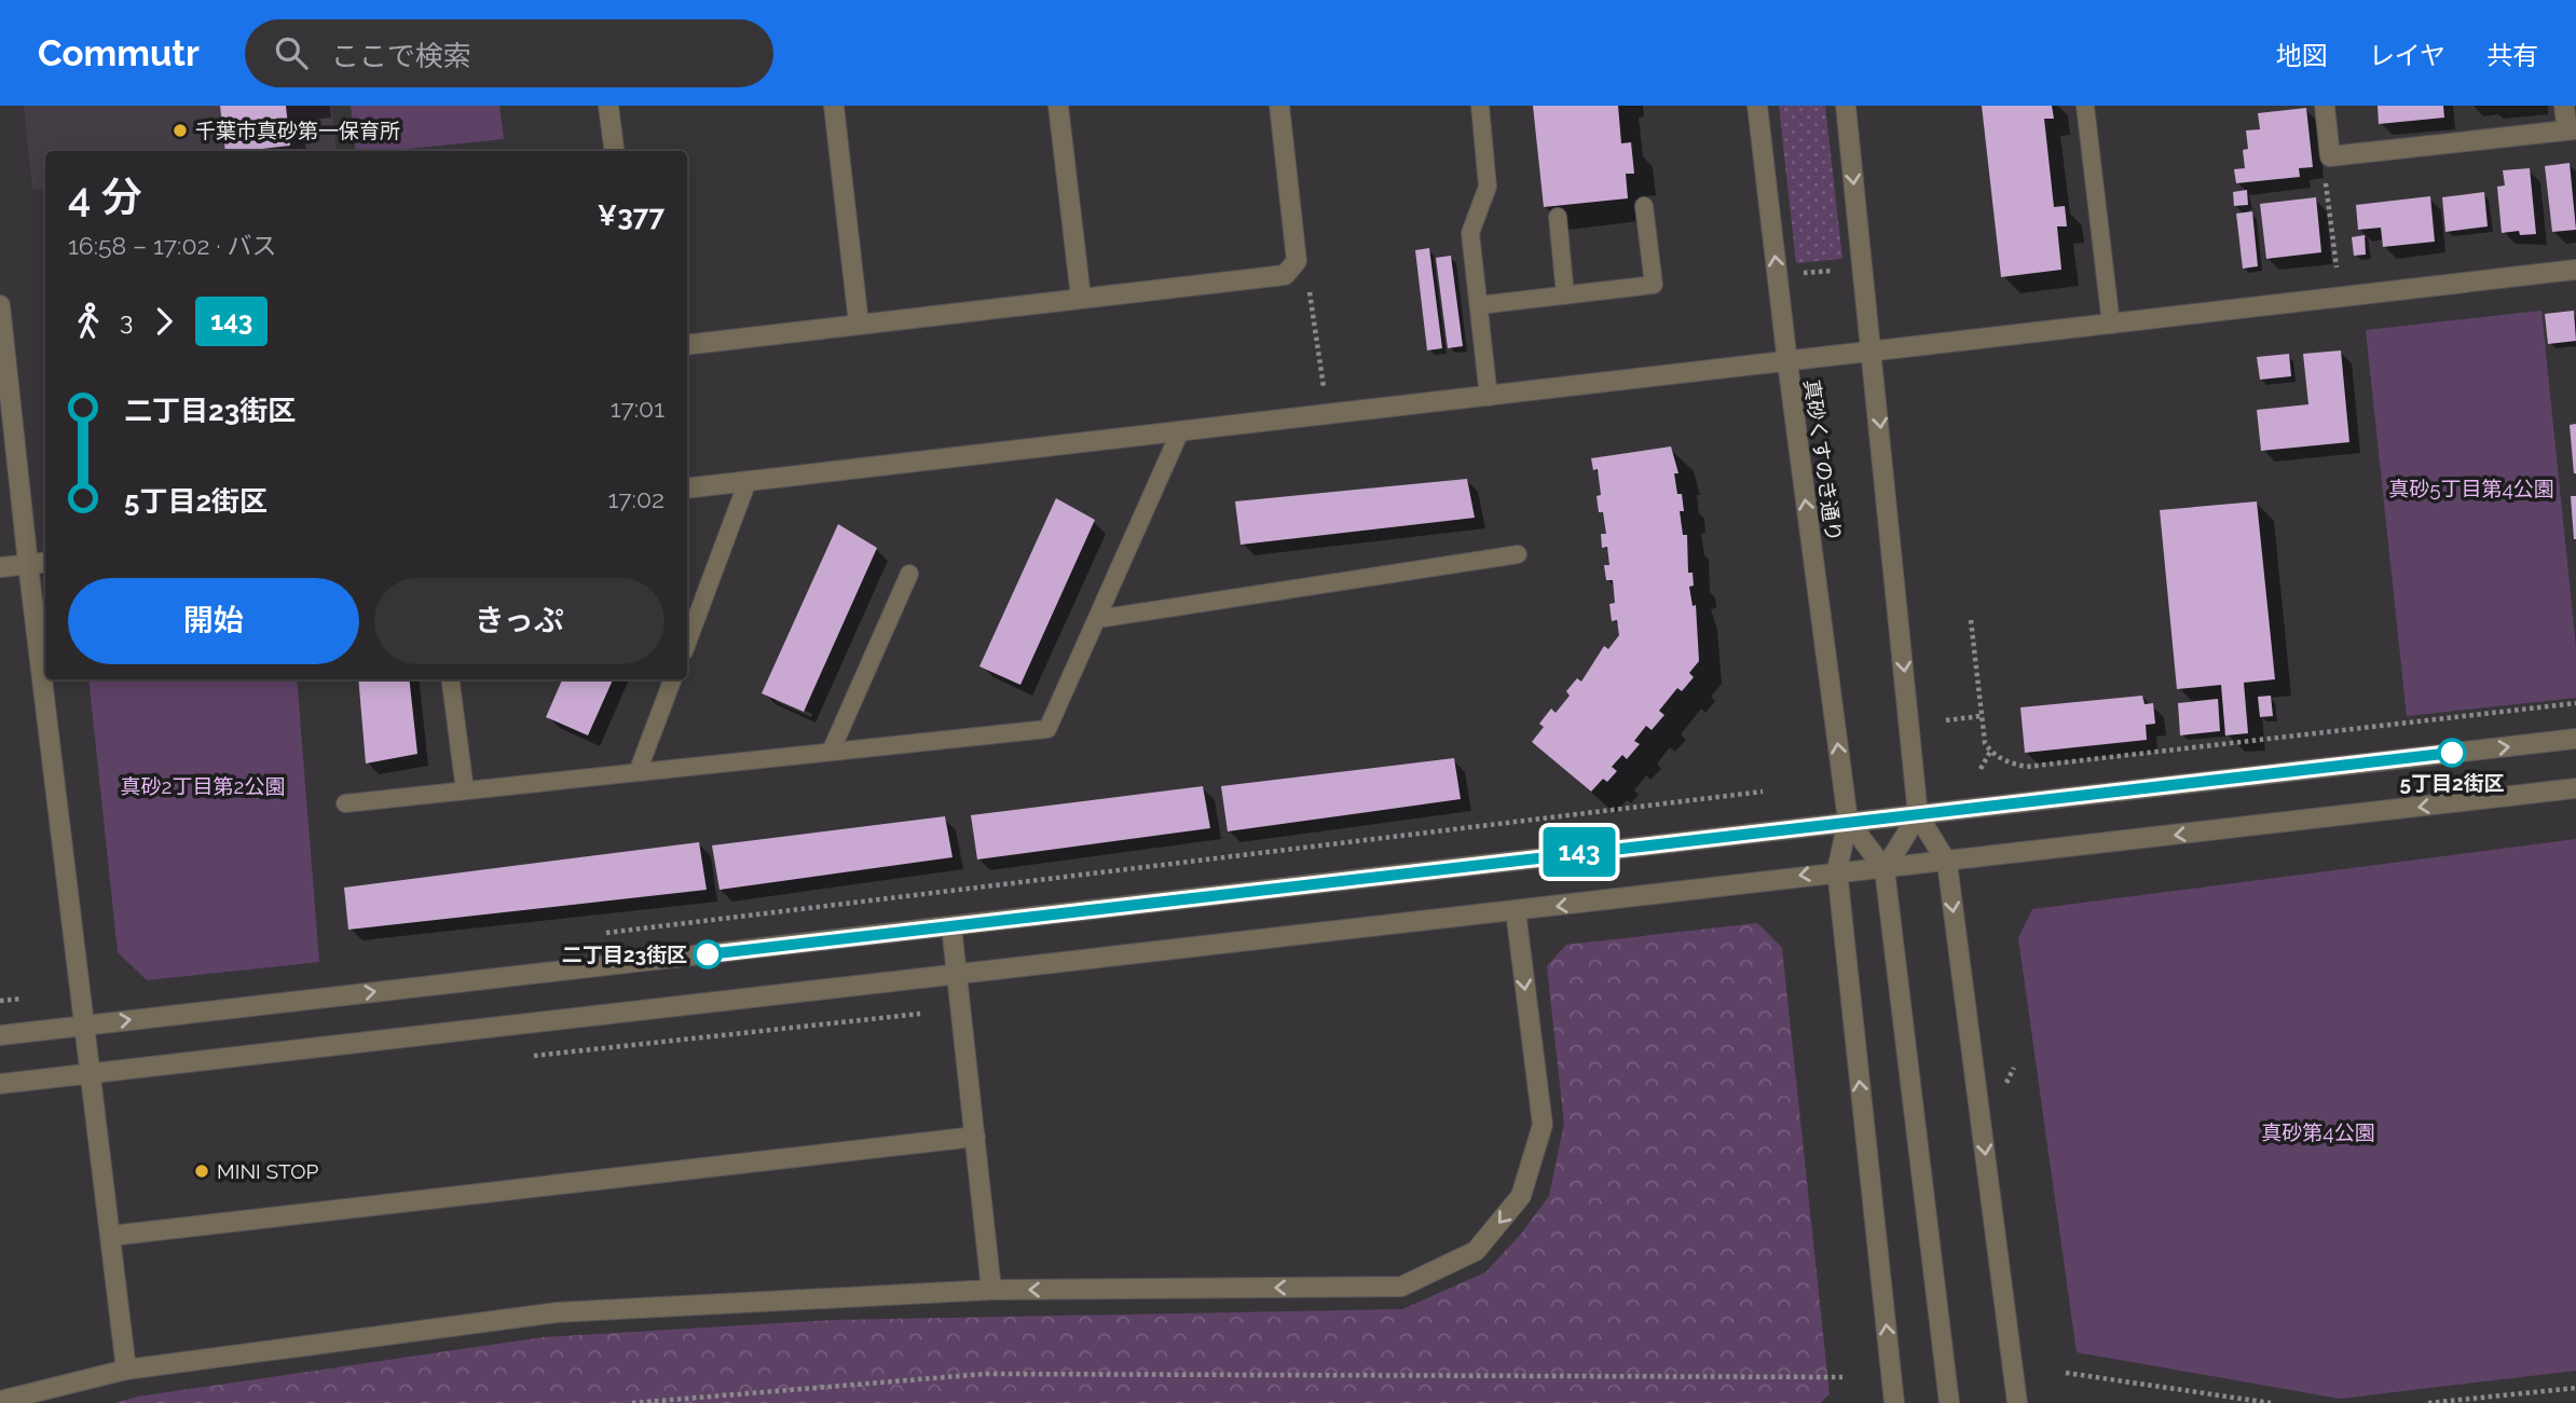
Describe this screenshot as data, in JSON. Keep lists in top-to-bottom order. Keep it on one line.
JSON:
{"streets":{"street":["真砂くすのき通り"]},"parks":["真砂5丁目第4公園","真砂2丁目第2公園","真砂第4公園"],"places":["千葉市真砂第一保育所","5丁目2街区","二丁目23街区","MINI STOP"],"lines":["bus line 143"],"page":{"header":"Commutr","search":"ここで検索","nav":["地図","レイヤ","共有"],"on_map":"143","heading":["4 分","16:58 – 17:02 · バス","¥377"],"legs":["3","143"],"list":[{"name":"二丁目23街区","value":"17:01"},{"name":"5丁目2街区","value":"17:02"}],"buttons":["開始","きっぷ"]}}
